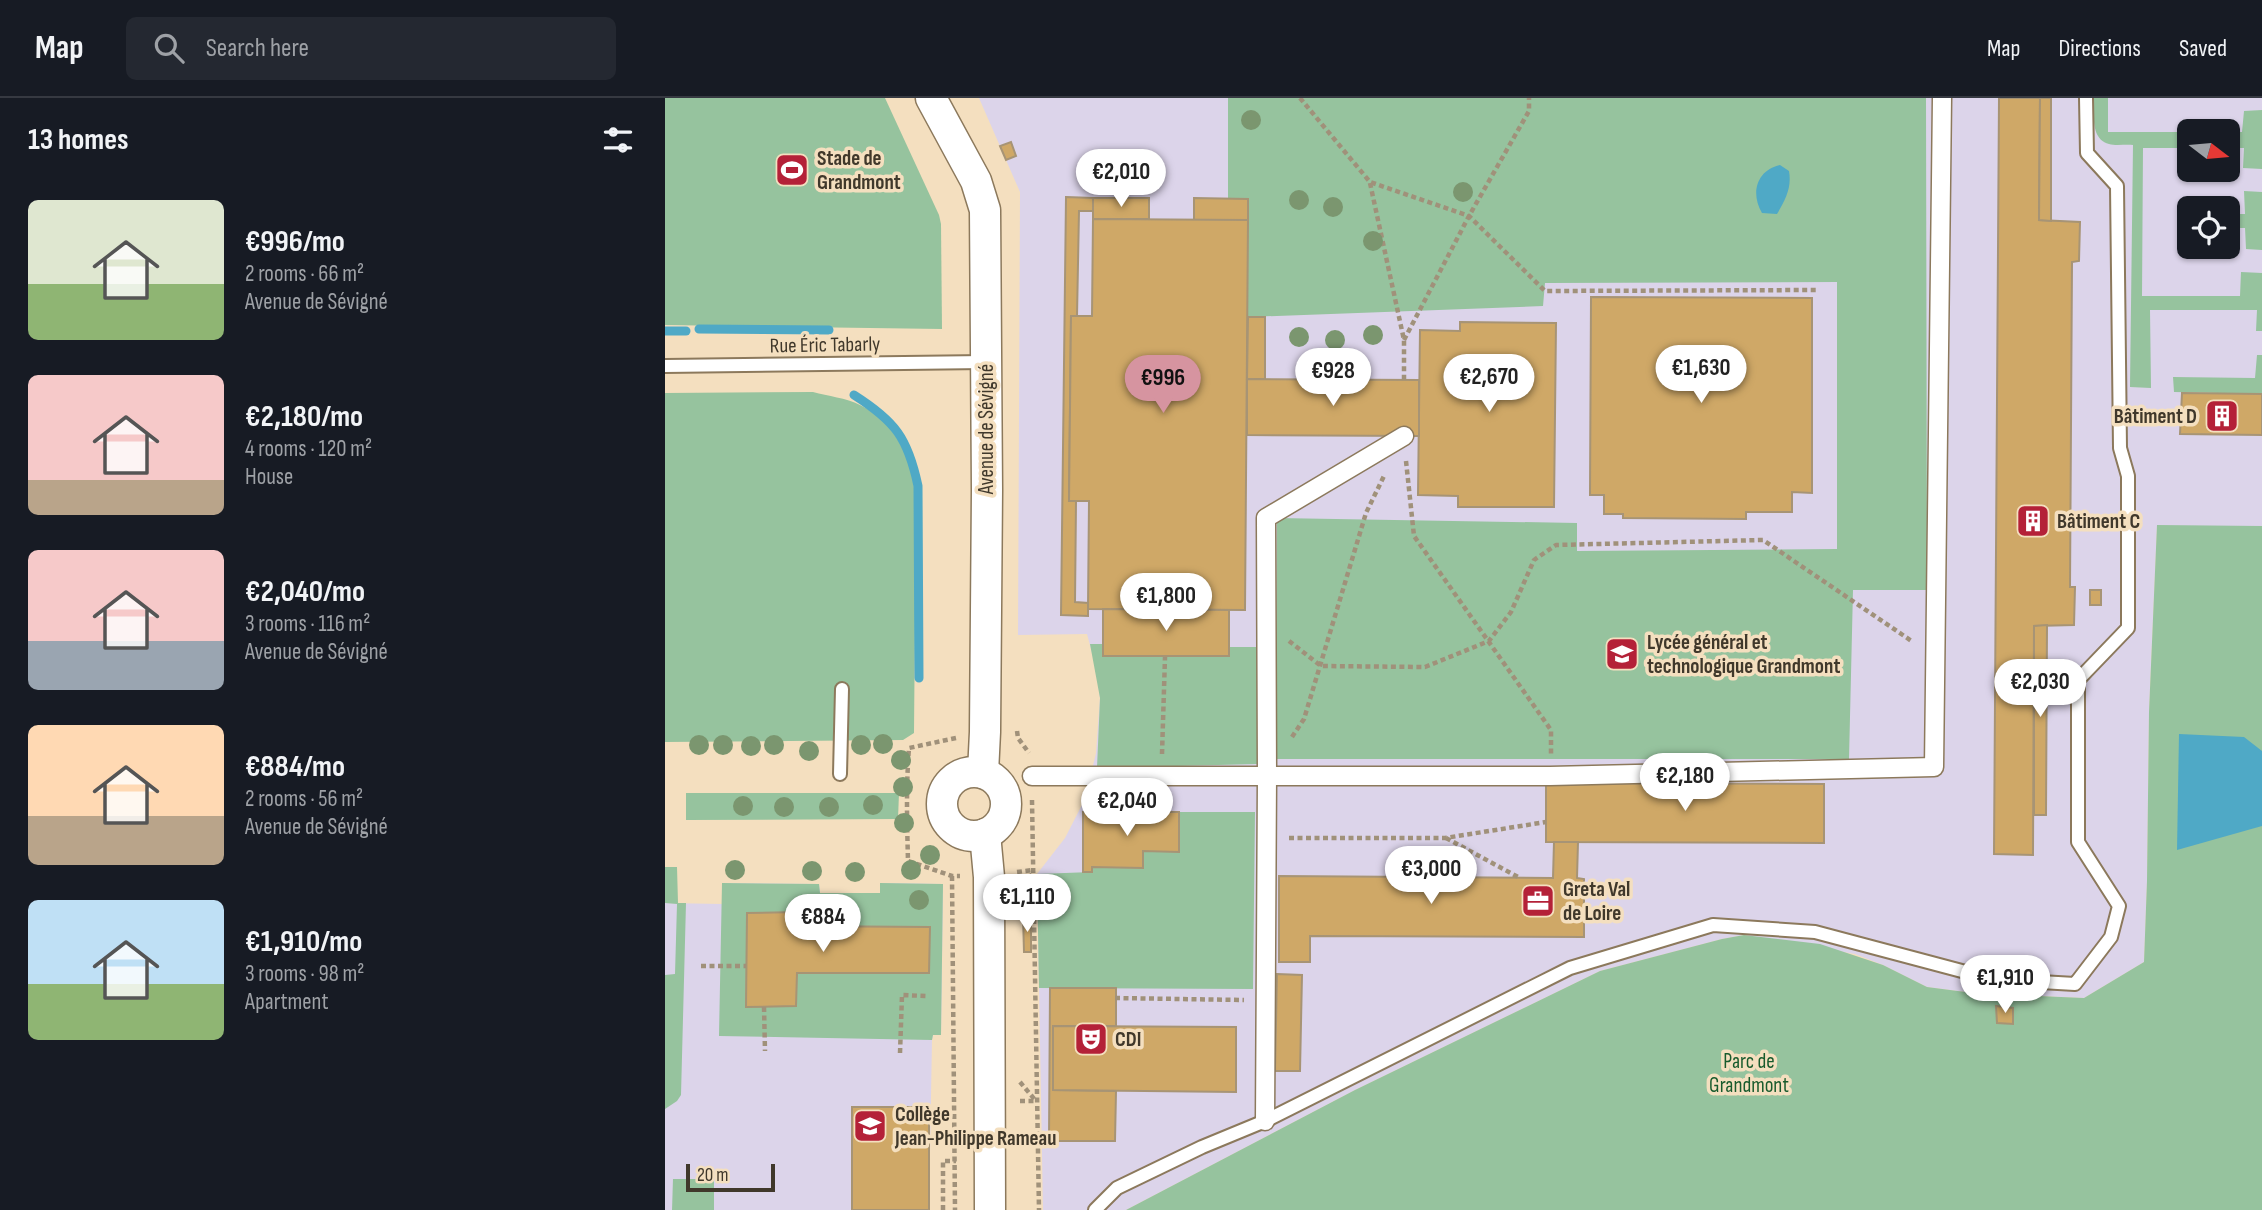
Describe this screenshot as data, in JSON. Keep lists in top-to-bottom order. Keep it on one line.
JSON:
{"streets":{"street":["Avenue de Sévigné"],"lane":["Rue Éric Tabarly"]},"parks":["Parc de Grandmont"],"places":{"sports":["Stade de Grandmont"],"building":["Bâtiment D","Bâtiment C"],"school or university":["Lycée général et technologique Grandmont","Collège Jean-Philippe Rameau"],"office":["Greta Val de Loire"],"theatre":["CDI"]},"scale_bar":"20 m","north":"right","page":{"header":"Map","search":"Search here","nav":["Map","Directions","Saved"],"heading":"13 homes","price":["€2,010","€1,630","€928","€2,670","€996","€1,800","€2,030","€2,180","€2,040","€3,000","€1,110","€884","€1,910"],"list":[{"name":"€996/mo","note":"2 rooms · 66 m² · Avenue de Sévigné"},{"name":"€2,180/mo","note":"4 rooms · 120 m² · House"},{"name":"€2,040/mo","note":"3 rooms · 116 m² · Avenue de Sévigné"},{"name":"€884/mo","note":"2 rooms · 56 m² · Avenue de Sévigné"},{"name":"€1,910/mo","note":"3 rooms · 98 m² · Apartment"}],"scale":"20 m"}}
